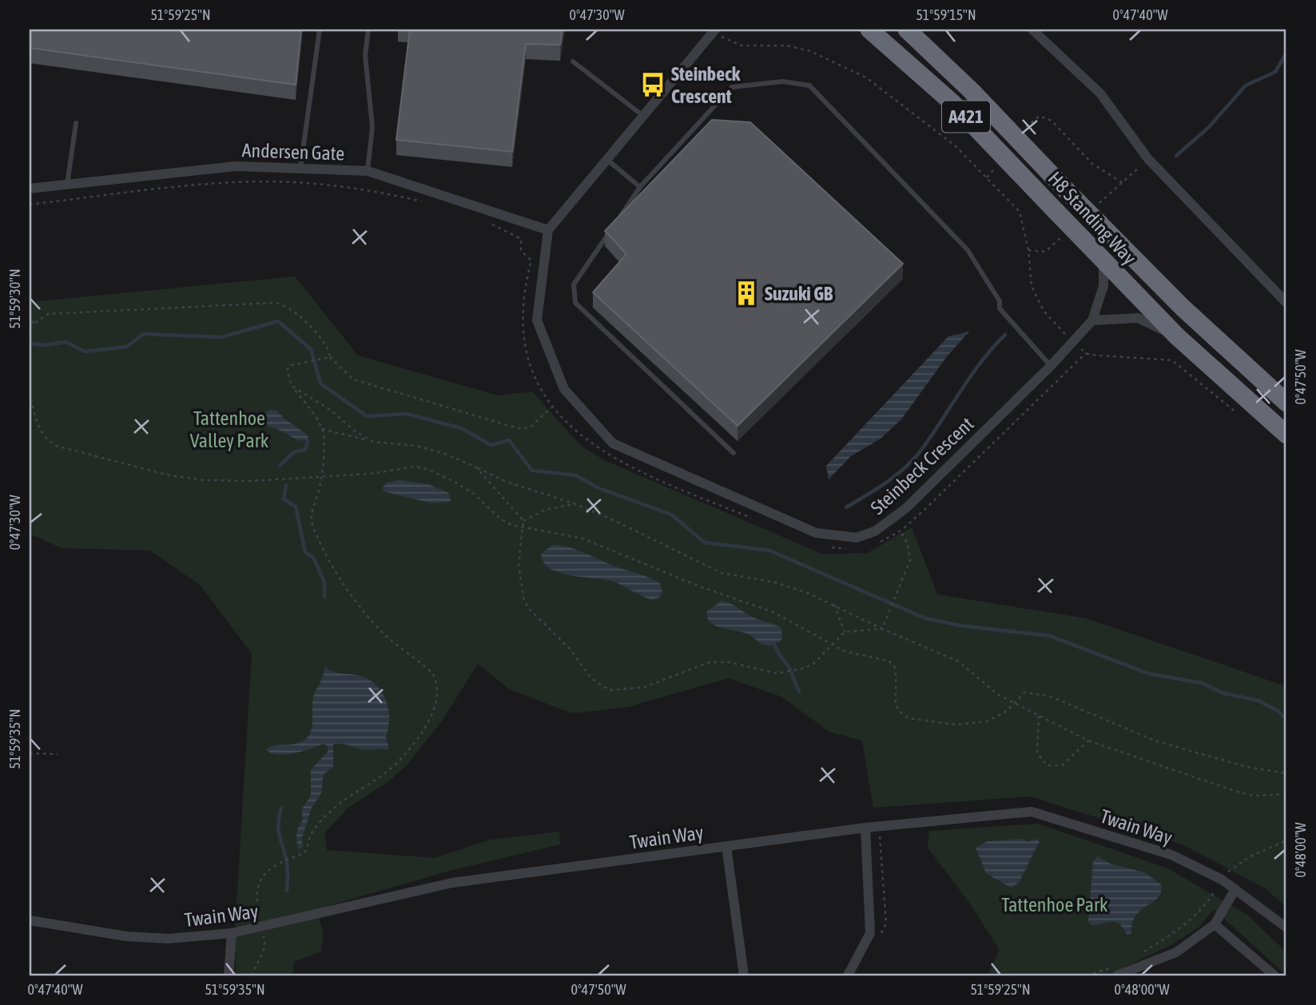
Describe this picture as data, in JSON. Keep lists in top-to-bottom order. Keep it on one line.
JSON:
{"streets":{"highway":["A421","H8 Standing Way"],"street":["Andersen Gate","Steinbeck Crescent","Twain Way"]},"crossings":[["Andersen Gate","Steinbeck Crescent"],["H8 Standing Way","Steinbeck Crescent"]],"parks":["Tattenhoe Valley Park","Tattenhoe Park"],"places":{"bus stop":["Steinbeck Crescent"],"building":["Suzuki GB"]},"coordinates":["51°59'25\"N","0°47'30\"W","51°59'15\"N","0°47'40\"W","51°59'30\"N","0°47'50\"W","51°59'35\"N","0°48'00\"W"]}
